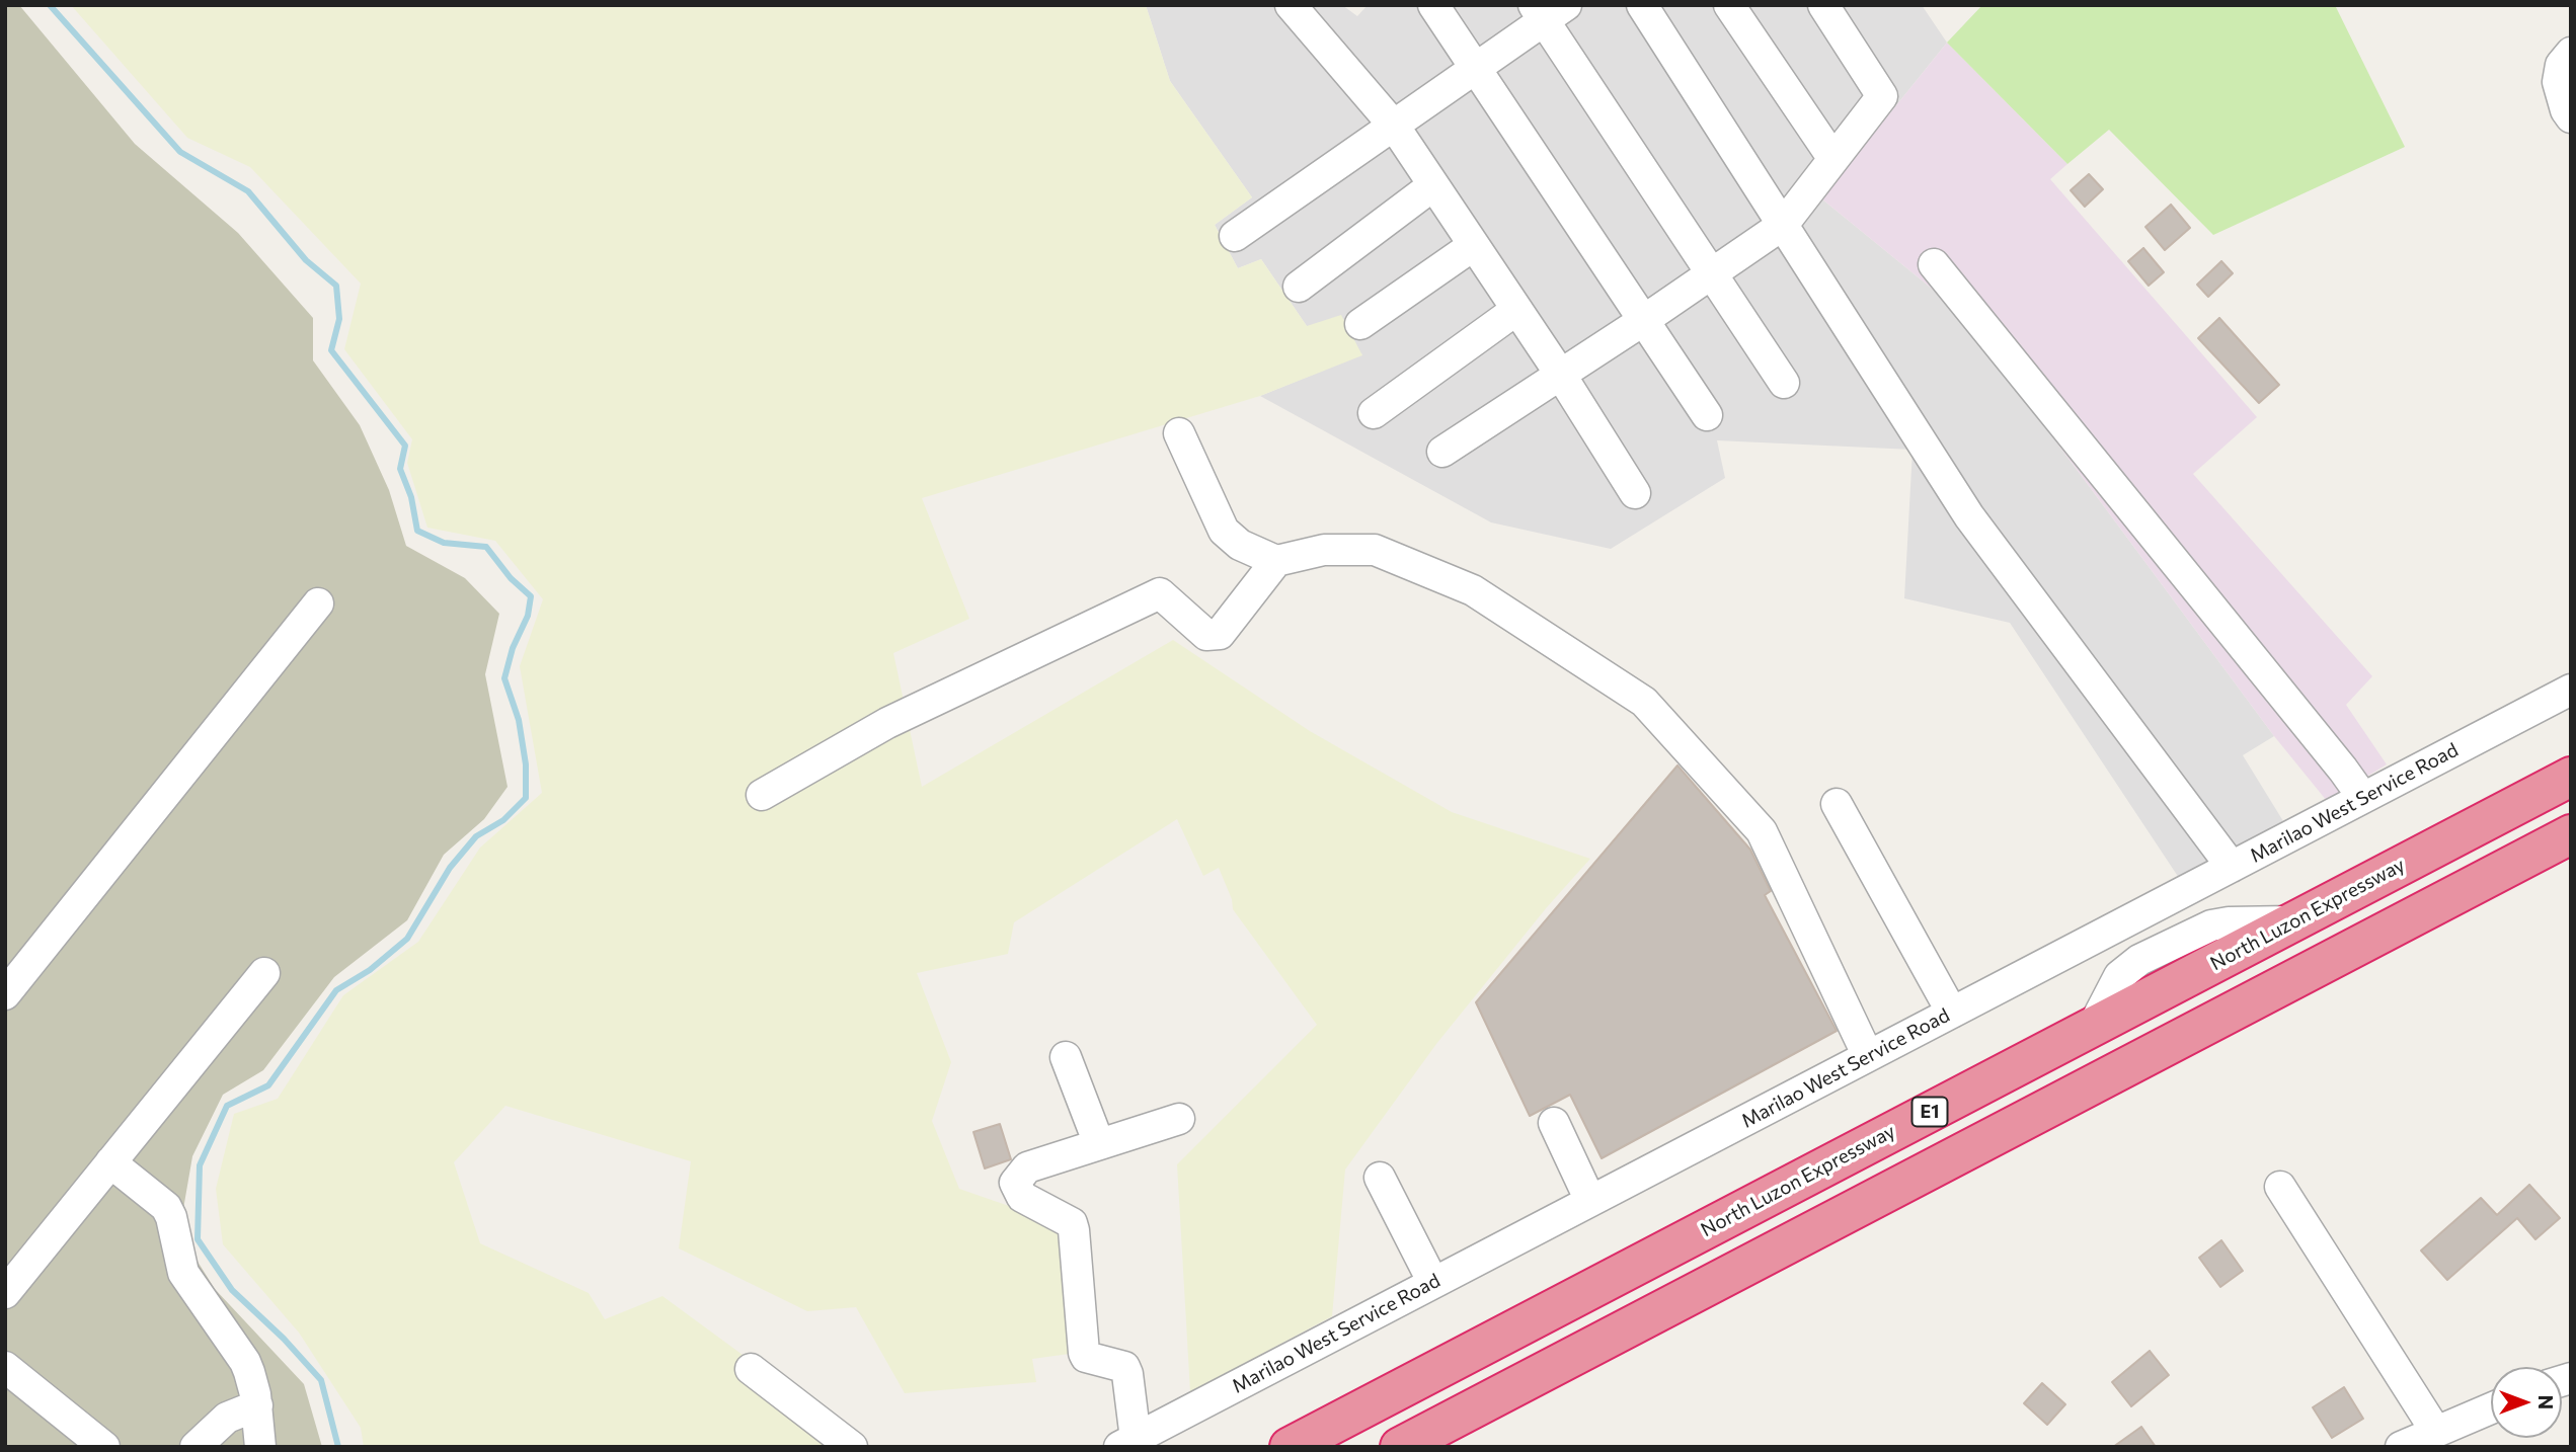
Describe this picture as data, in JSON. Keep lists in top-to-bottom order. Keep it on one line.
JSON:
{"streets":{"highway":["North Luzon Expressway","E1"],"street":["Marilao West Service Road"]},"north":"right"}
